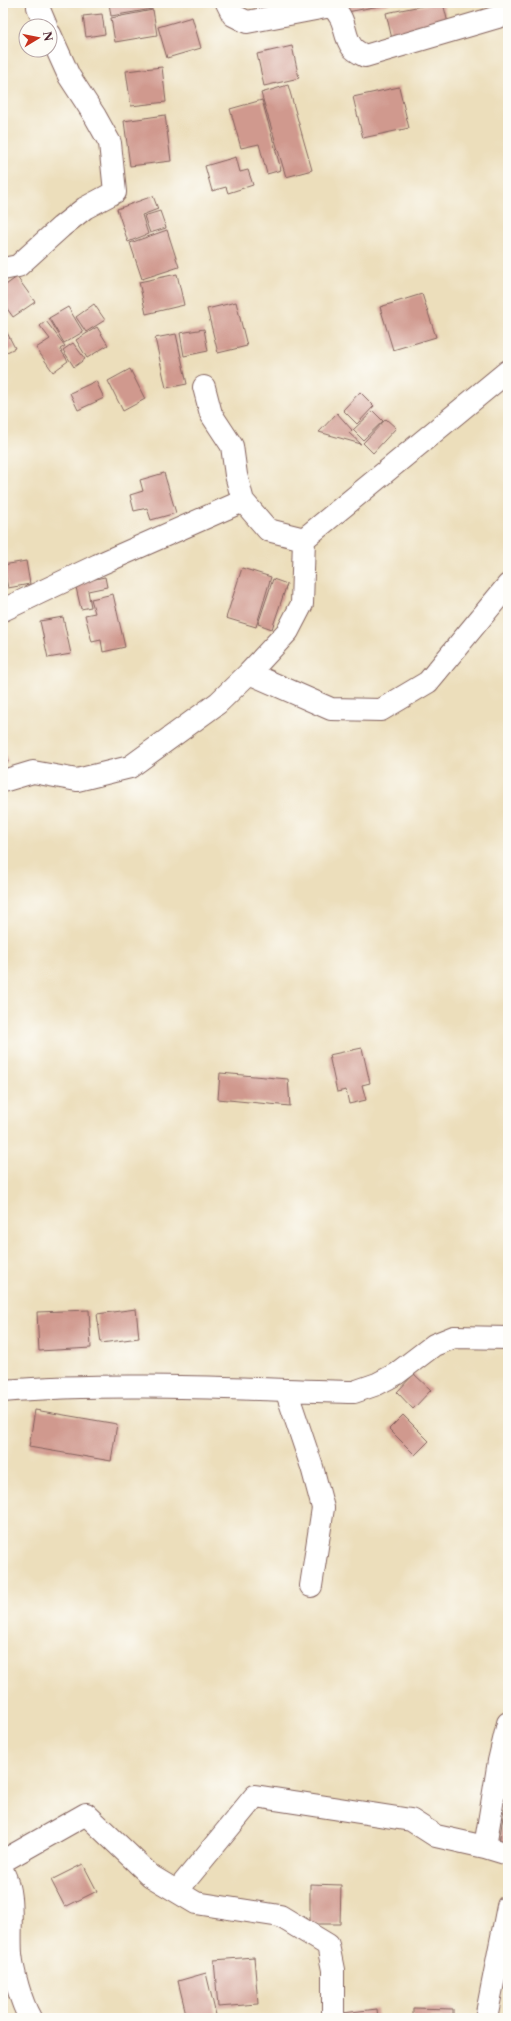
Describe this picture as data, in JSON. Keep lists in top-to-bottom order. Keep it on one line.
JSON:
{"north":"right"}
